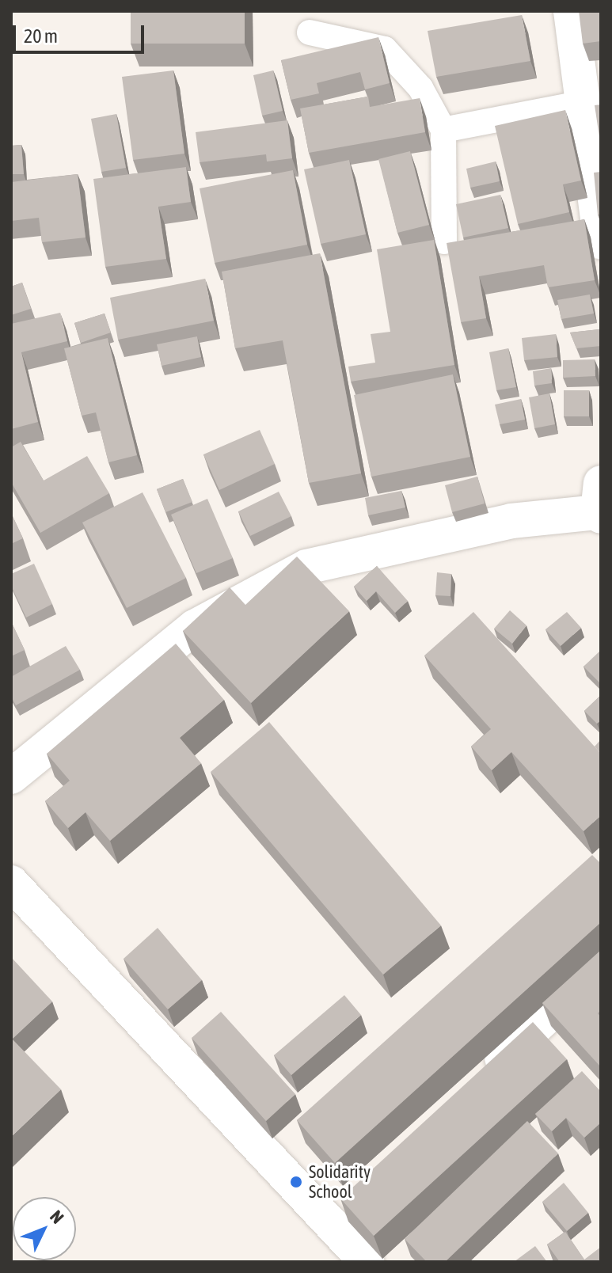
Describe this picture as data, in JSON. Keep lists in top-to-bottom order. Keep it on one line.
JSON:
{"places":["Solidarity School"],"scale_bar":"20 m","north":"top right"}
